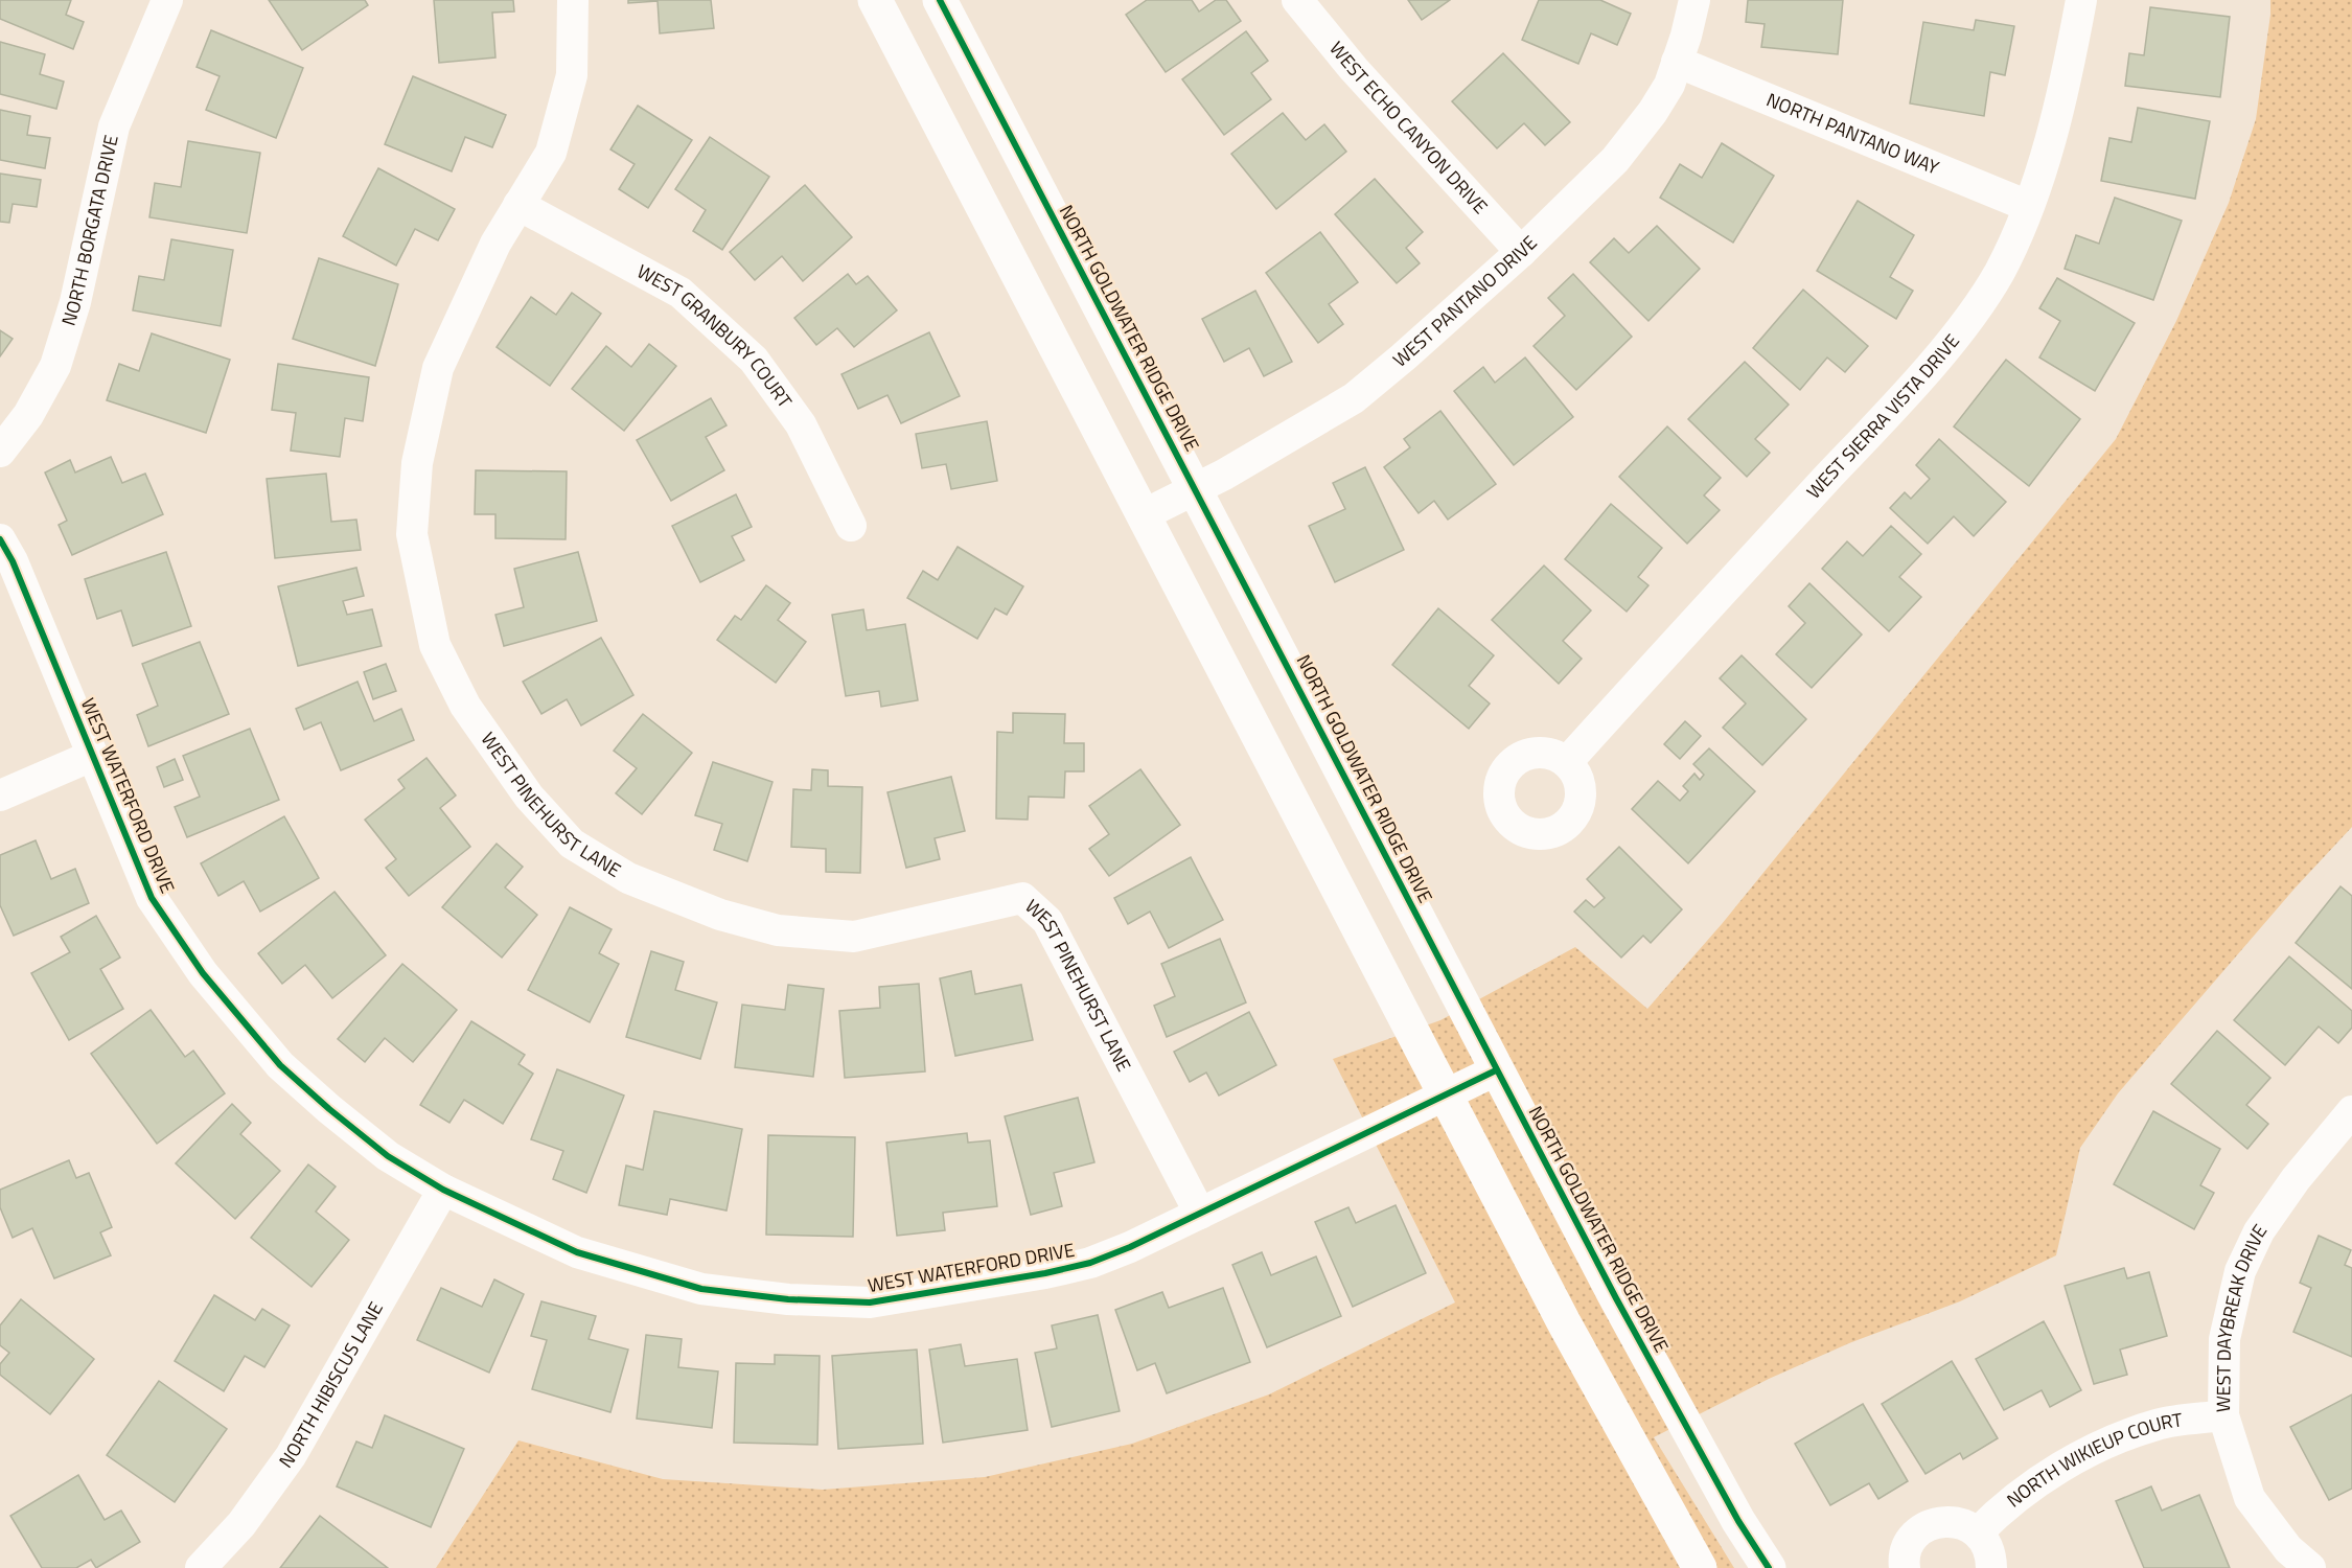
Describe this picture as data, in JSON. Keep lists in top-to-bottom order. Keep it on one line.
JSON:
{"streets":{"street":["WEST ECHO CANYON DRIVE","NORTH PANTANO WAY","NORTH BORGATA DRIVE","WEST PANTANO DRIVE","NORTH GOLDWATER RIDGE DRIVE","WEST GRANBURY COURT","WEST SIERRA VISTA DRIVE","WEST WATERFORD DRIVE","WEST PINEHURST LANE","WEST DAYBREAK DRIVE","NORTH HIBISCUS LANE","NORTH WIKIEUP COURT"]},"crossings":[["WEST ECHO CANYON DRIVE","WEST PANTANO DRIVE"],["NORTH PANTANO WAY","WEST PANTANO DRIVE"],["NORTH PANTANO WAY","WEST SIERRA VISTA DRIVE"],["WEST PANTANO DRIVE","NORTH GOLDWATER RIDGE DRIVE"],["NORTH GOLDWATER RIDGE DRIVE","WEST WATERFORD DRIVE"],["WEST GRANBURY COURT","WEST PINEHURST LANE"],["WEST WATERFORD DRIVE","WEST PINEHURST LANE"],["WEST WATERFORD DRIVE","NORTH HIBISCUS LANE"],["WEST DAYBREAK DRIVE","NORTH WIKIEUP COURT"]]}
